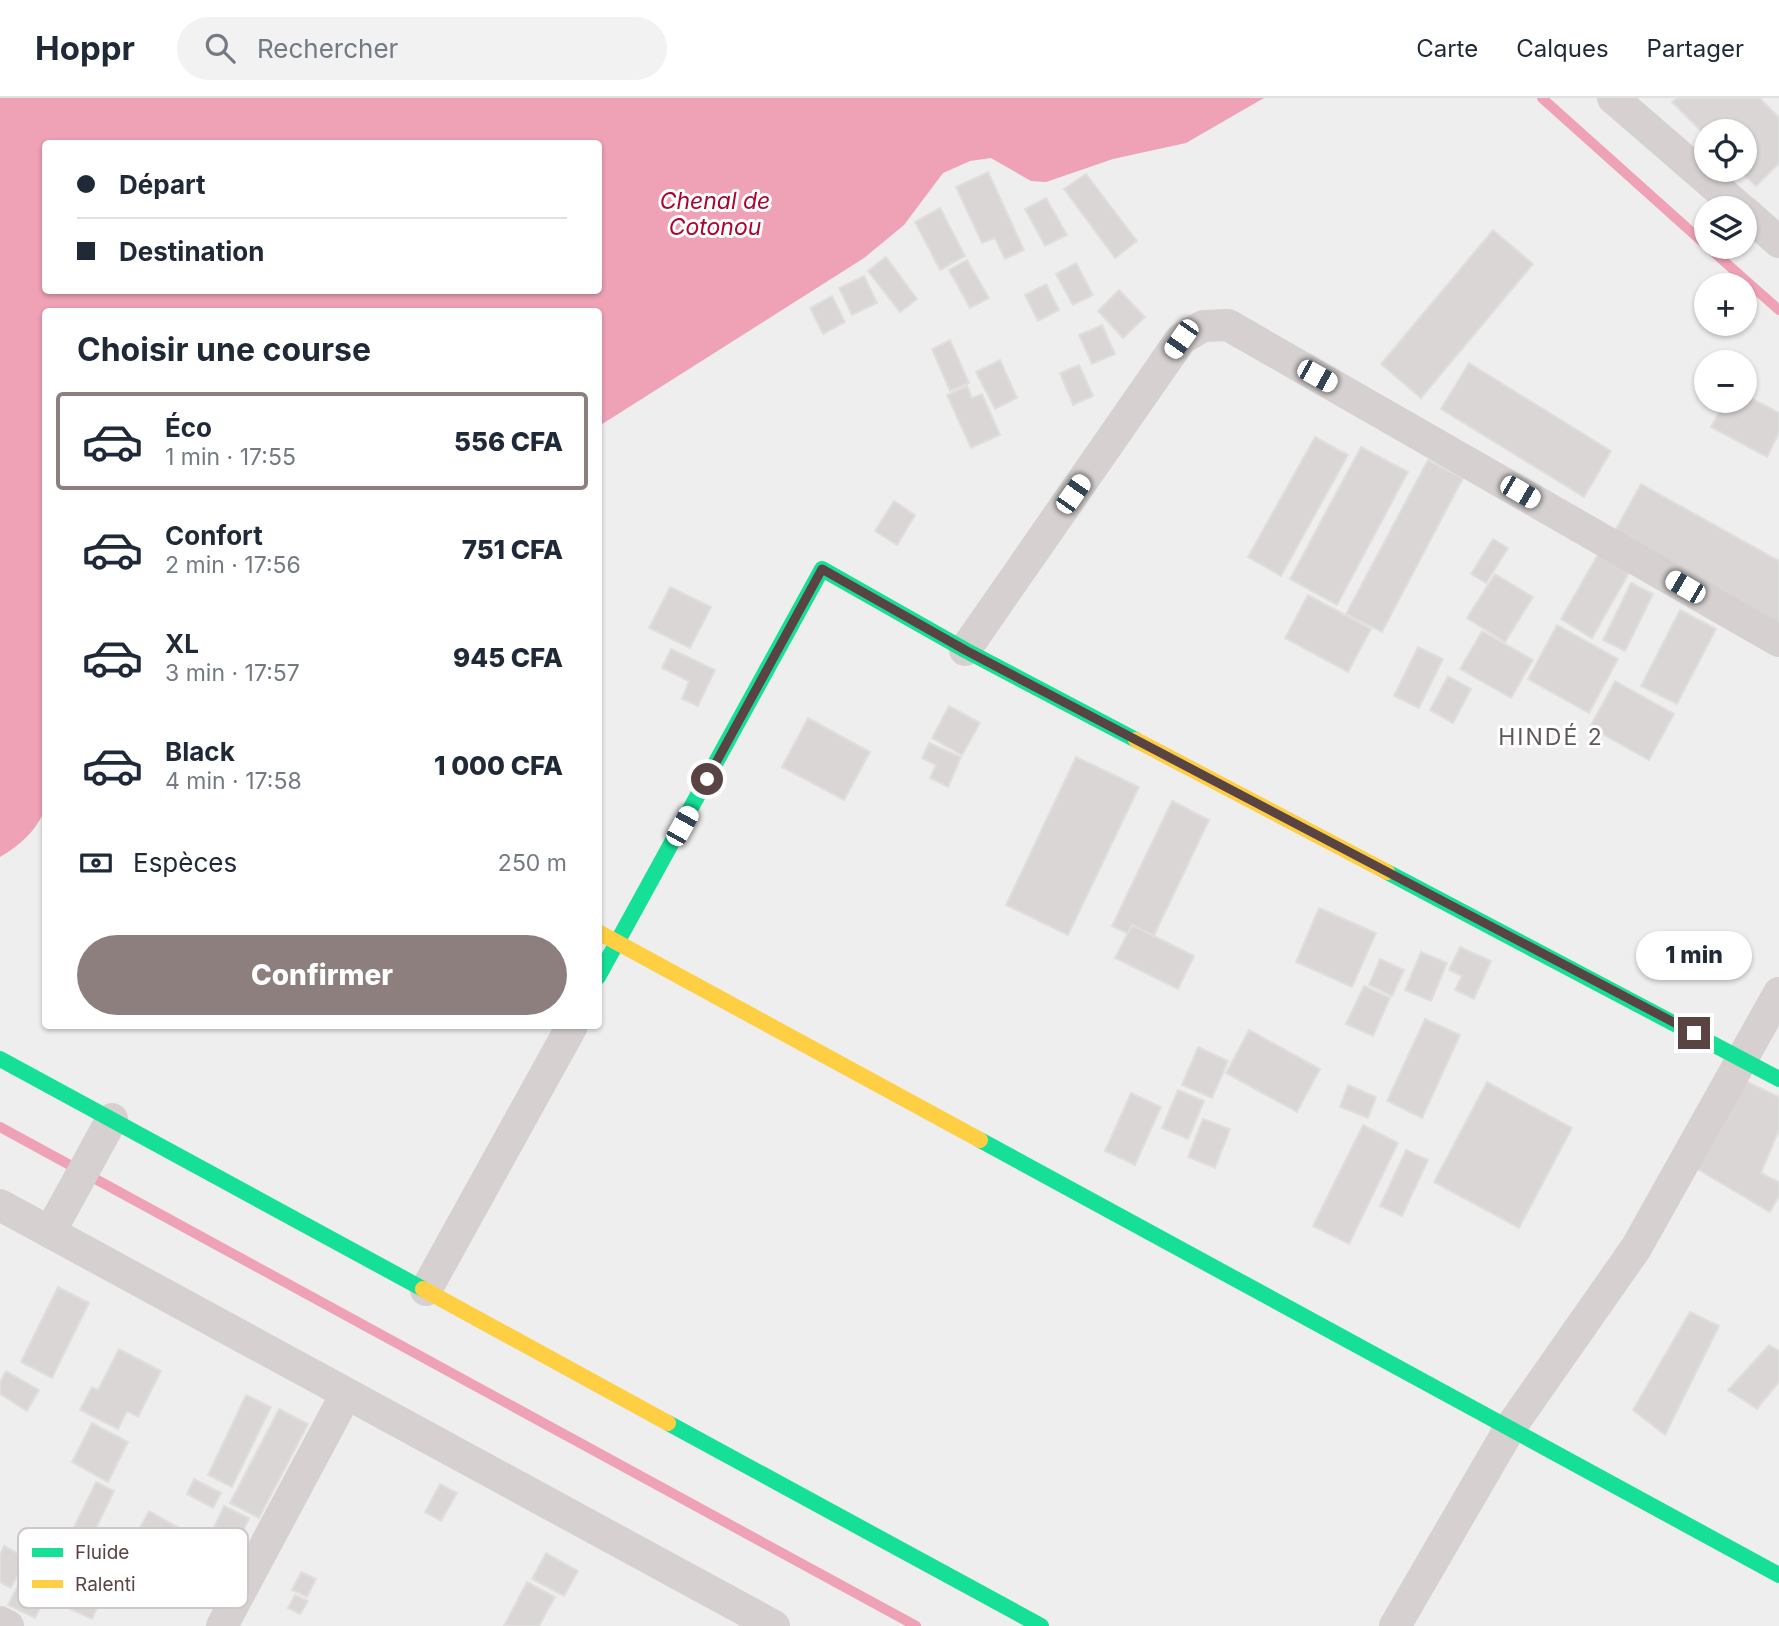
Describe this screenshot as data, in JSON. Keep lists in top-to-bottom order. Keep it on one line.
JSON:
{"districts":["HINDÉ 2"],"water":["Chenal de Cotonou"],"legend":["Fluide","Ralenti"],"page":{"header":"Hoppr","search":"Rechercher","nav":["Carte","Calques","Partager"],"map_buttons":["+","−"],"banner":["Départ","Destination"],"heading":"Choisir une course","list":[{"name":"Éco","note":"1 min · 17:55","value":"556 CFA"},{"name":"Confort","note":"2 min · 17:56","value":"751 CFA"},{"name":"XL","note":"3 min · 17:57","value":"945 CFA"},{"name":"Black","note":"4 min · 17:58","value":"1 000 CFA"}],"pay":["Espèces","250 m"],"buttons":"Confirmer","bubble":"1 min"}}
